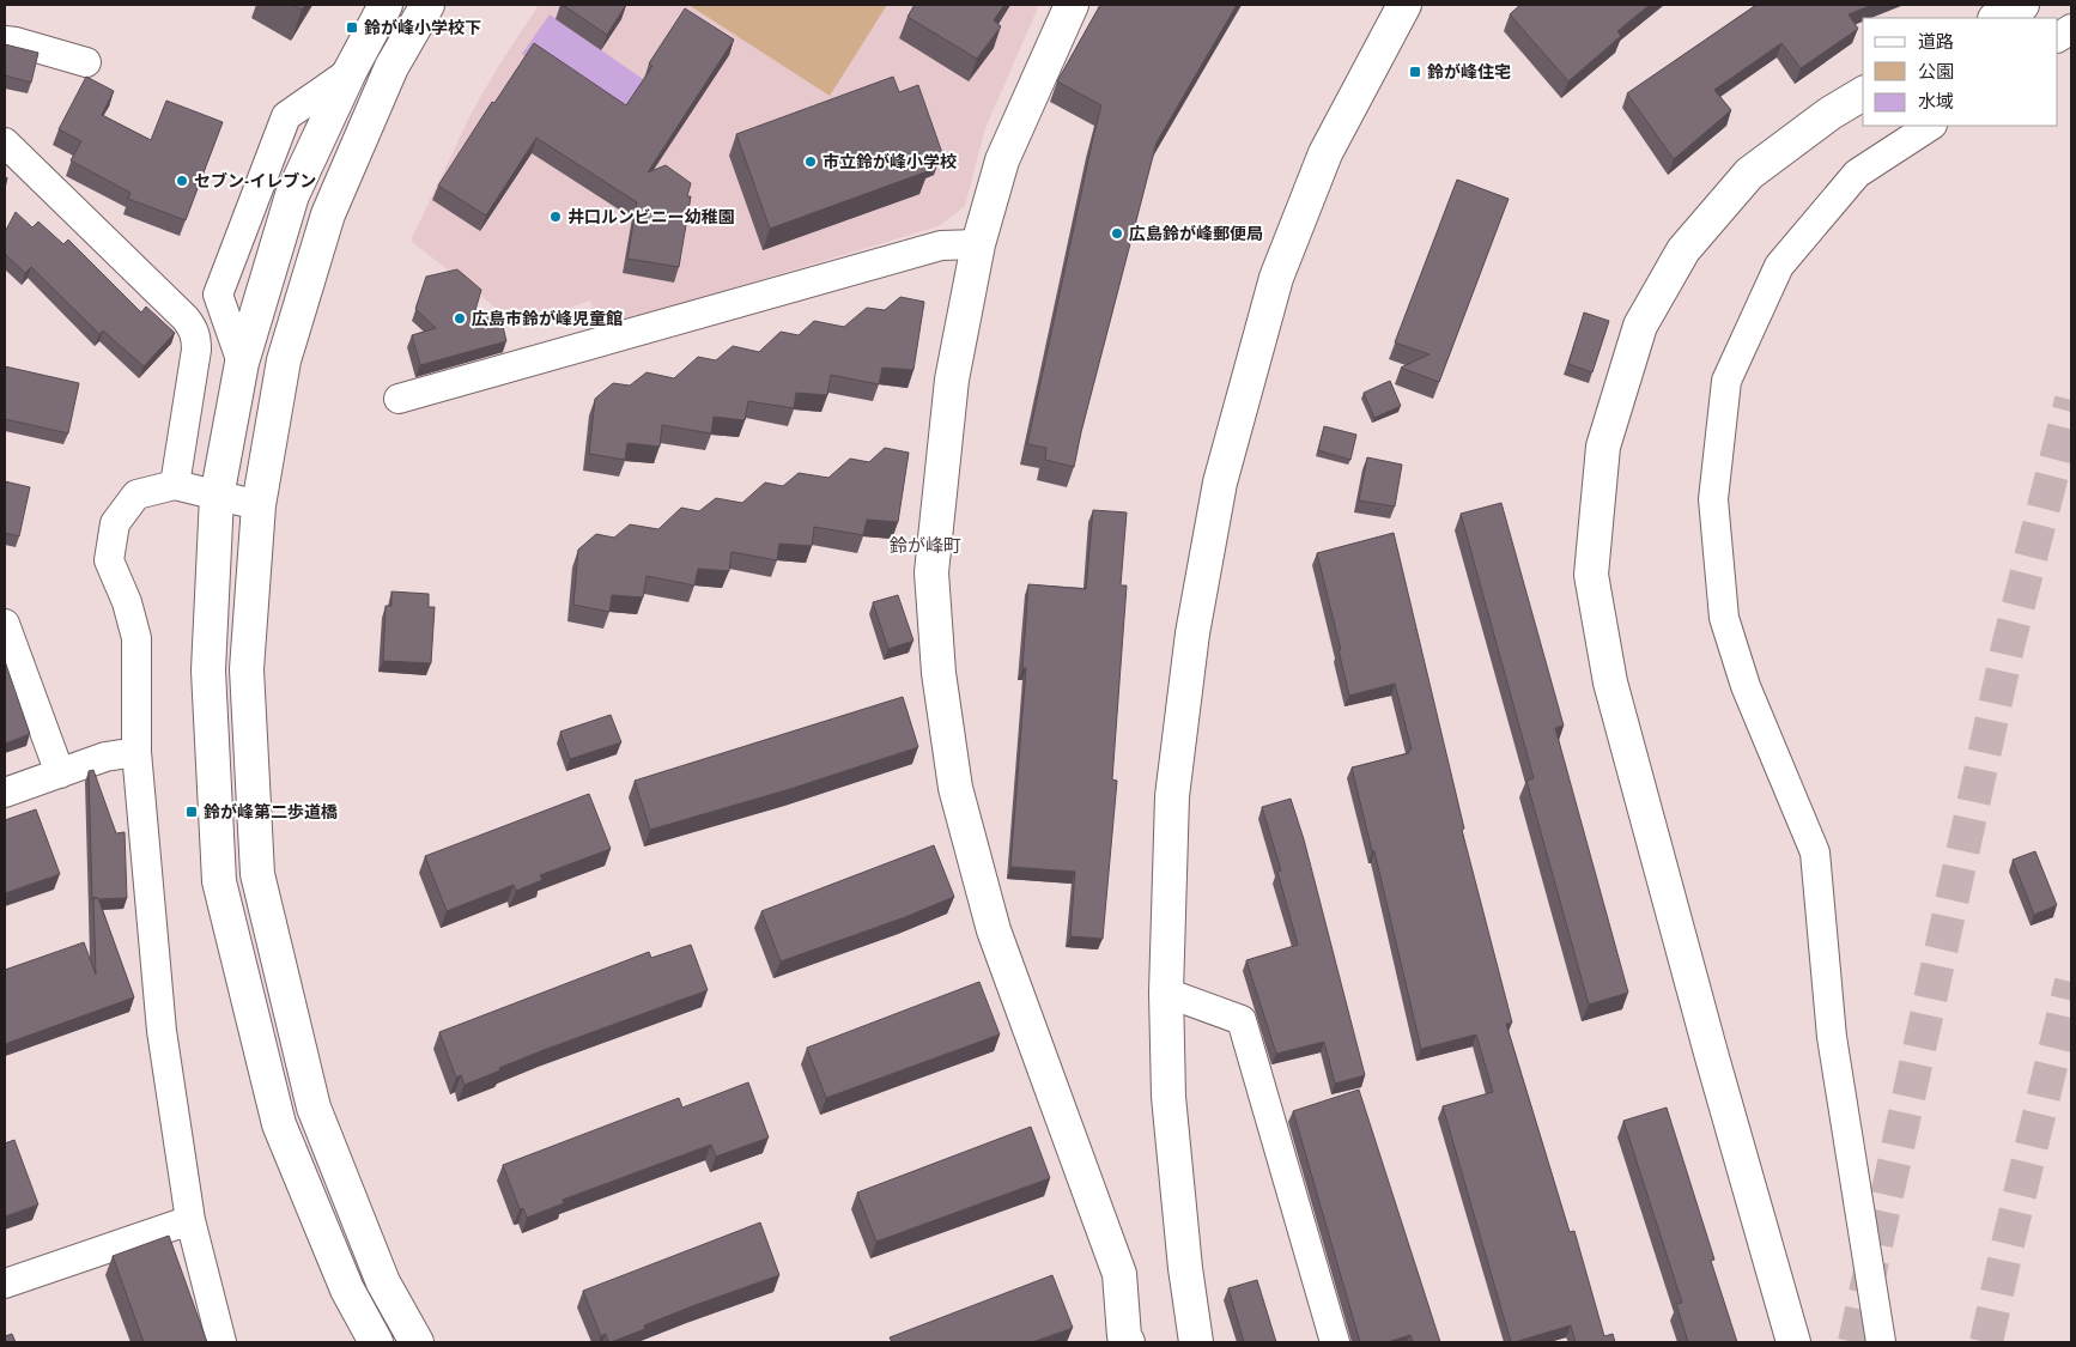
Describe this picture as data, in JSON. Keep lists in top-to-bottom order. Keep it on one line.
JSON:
{"districts":["鈴が峰町"],"places":{"transit":["鈴が峰小学校下","鈴が峰住宅","鈴が峰第二歩道橋"],"other":["市立鈴が峰小学校","セブン-イレブン","井口ルンビニー幼稚園","広島鈴が峰郵便局","広島市鈴が峰児童館"]},"legend":["道路","公園","水域"]}
